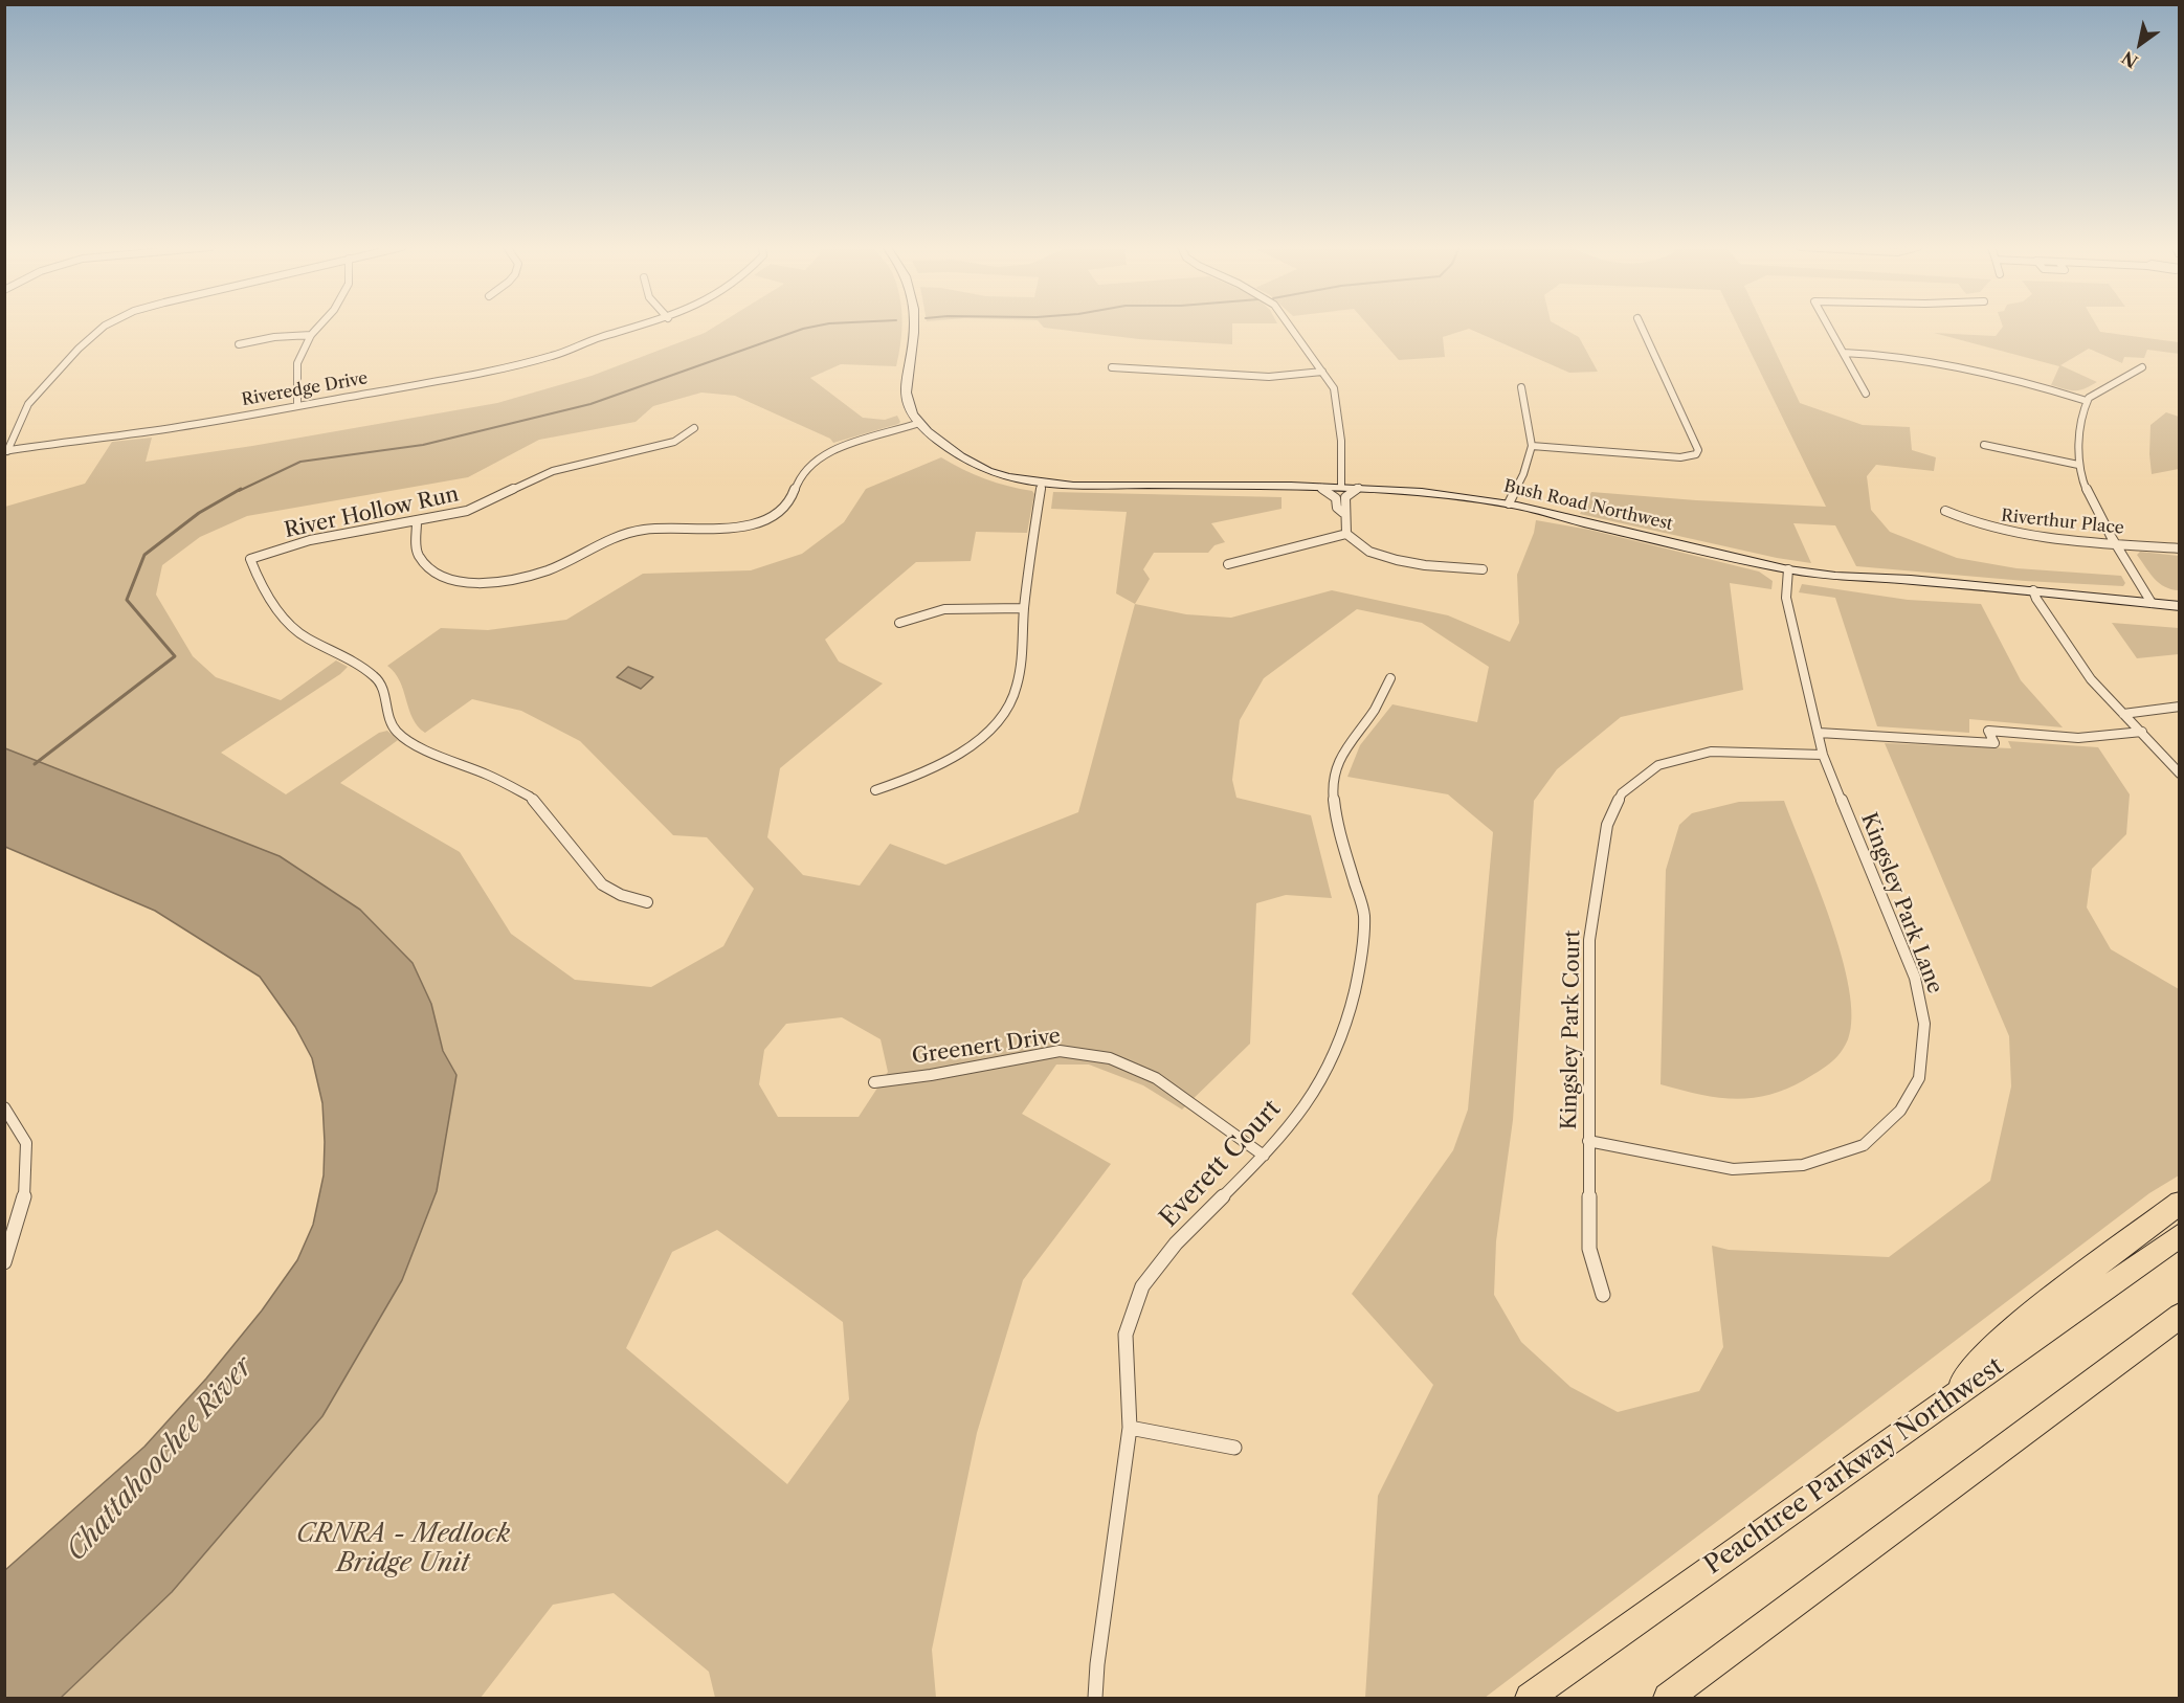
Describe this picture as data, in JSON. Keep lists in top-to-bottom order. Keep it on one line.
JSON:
{"streets":{"highway":["Peachtree Parkway Northwest"],"street":["Riveredge Drive","Bush Road Northwest","River Hollow Run","Riverthur Place","Kingsley Park Lane","Kingsley Park Court","Greenert Drive","Everett Court"]},"crossings":[["Bush Road Northwest","Kingsley Park Lane"],["Kingsley Park Lane","Kingsley Park Court"],["Greenert Drive","Everett Court"]],"water":["Chattahoochee River"],"parks":["CRNRA - Medlock Bridge Unit"],"north":"bottom left"}
